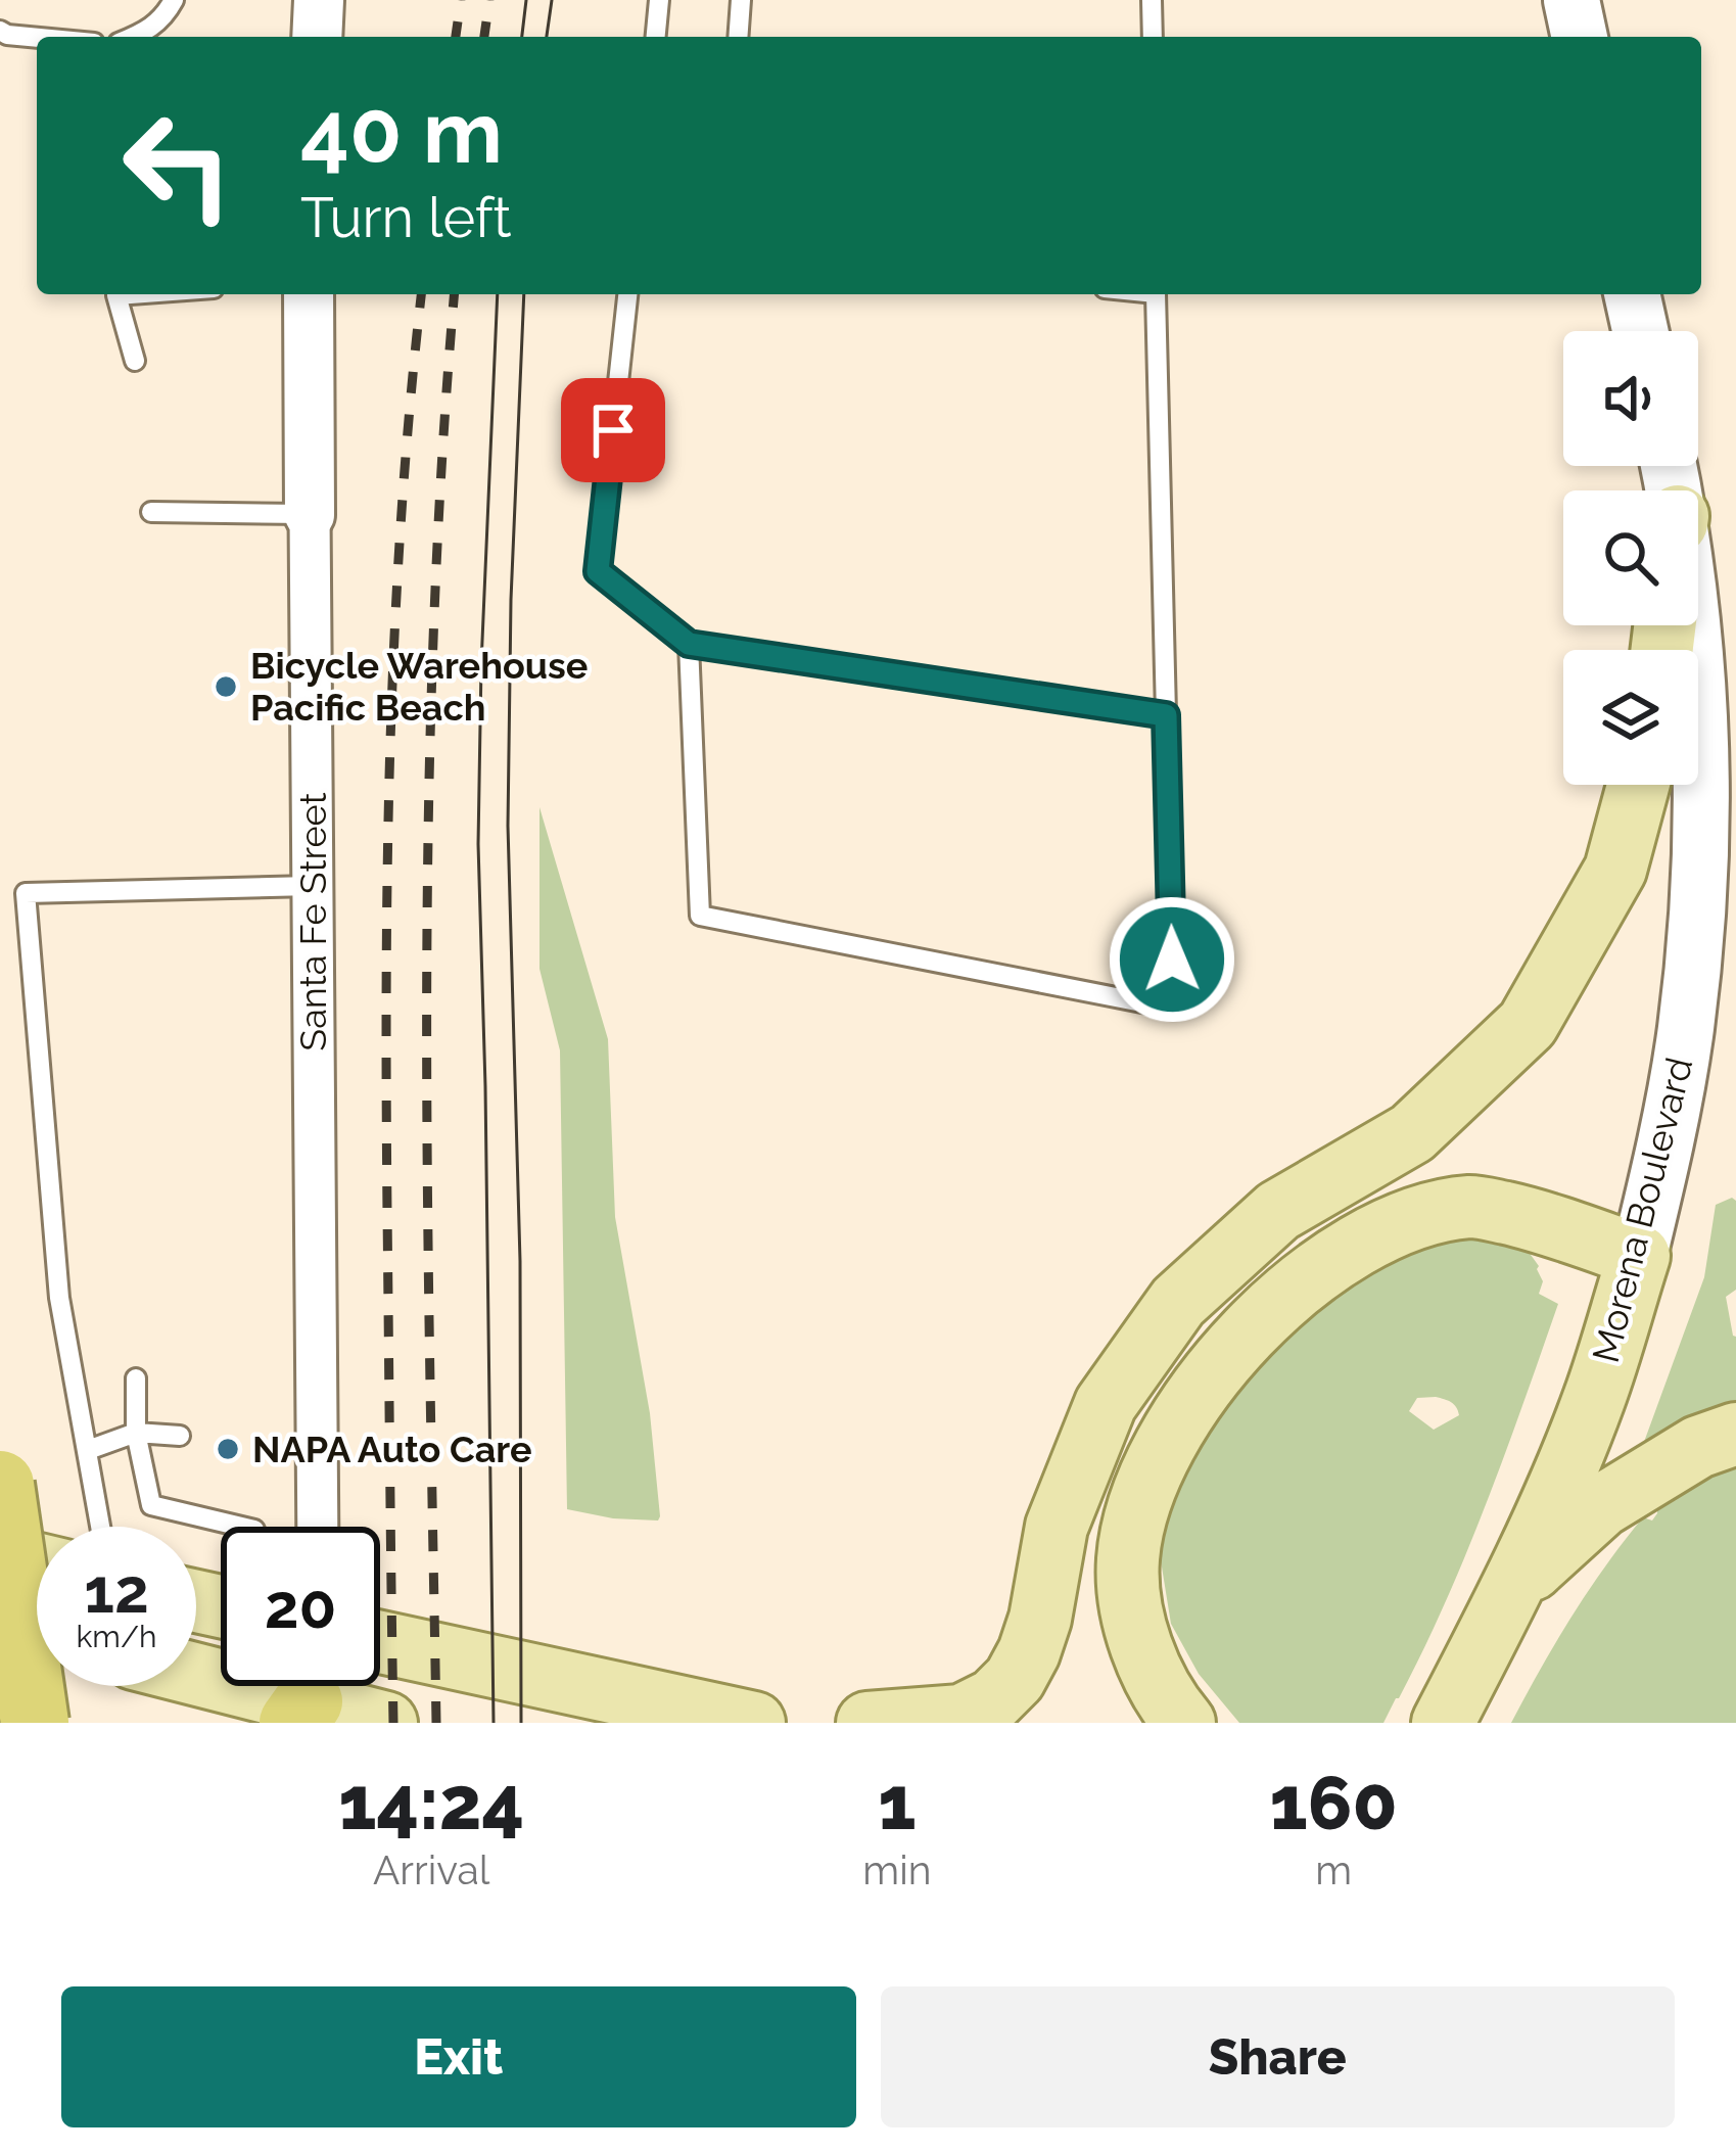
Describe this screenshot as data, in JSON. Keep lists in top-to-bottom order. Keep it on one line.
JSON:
{"streets":{"main road":["Morena Boulevard"],"street":["Santa Fe Street"]},"places":["Bicycle Warehouse Pacific Beach","NAPA Auto Care"],"page":{"turn":["40 m","Turn left"],"speed":"12 km/h","limit":"20","eta":["14:24","Arrival","1","min","160","m"],"buttons":["Exit","Share"]}}
